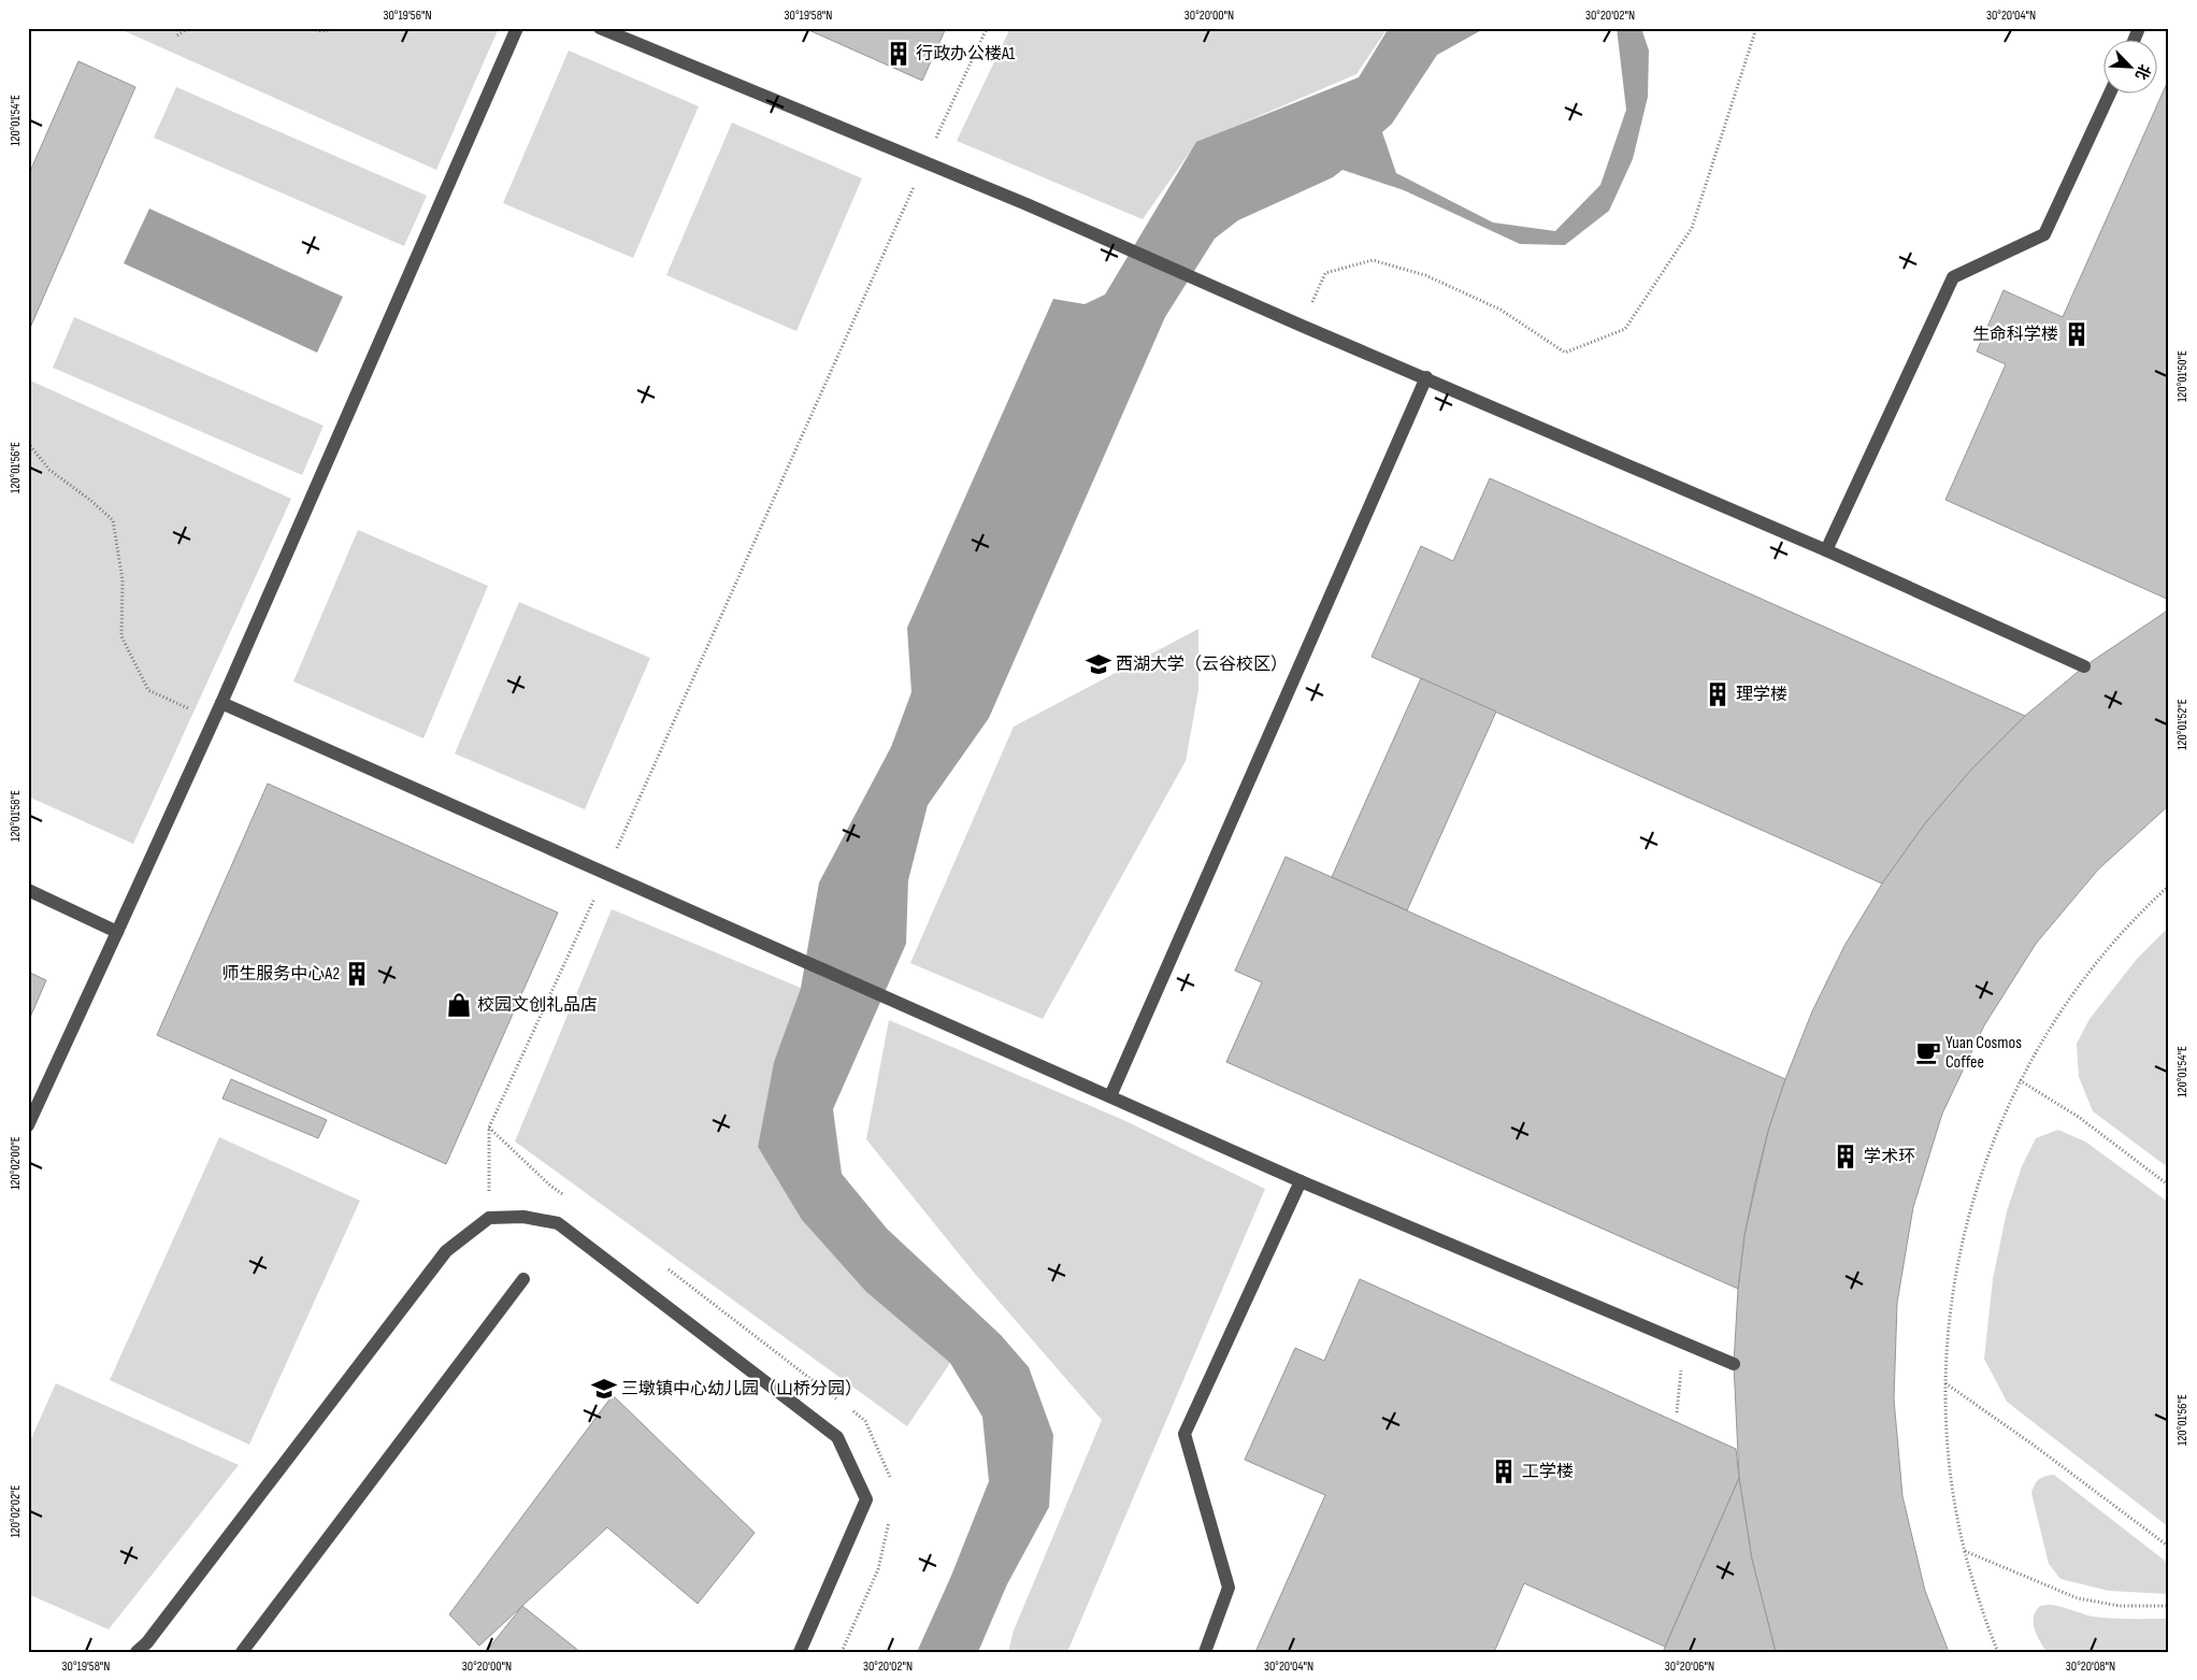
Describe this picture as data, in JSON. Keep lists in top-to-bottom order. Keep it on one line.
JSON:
{"places":{"building":["行政办公楼A1","生命科学楼","理学楼","师生服务中心A2","学术环","工学楼"],"school or university":["西湖大学（云谷校区）","三墩镇中心幼儿园（山桥分园）"],"shop":["校园文创礼品店"],"cafe":["Yuan Cosmos Coffee"]},"north":"bottom right","coordinates":["30°19'56\"N","30°19'58\"N","30°20'00\"N","30°20'02\"N","30°20'04\"N","120°01'54\"E","120°01'50\"E","120°01'56\"E","120°01'52\"E","120°01'58\"E","120°02'00\"E","120°02'02\"E","30°20'06\"N","30°20'08\"N"]}
